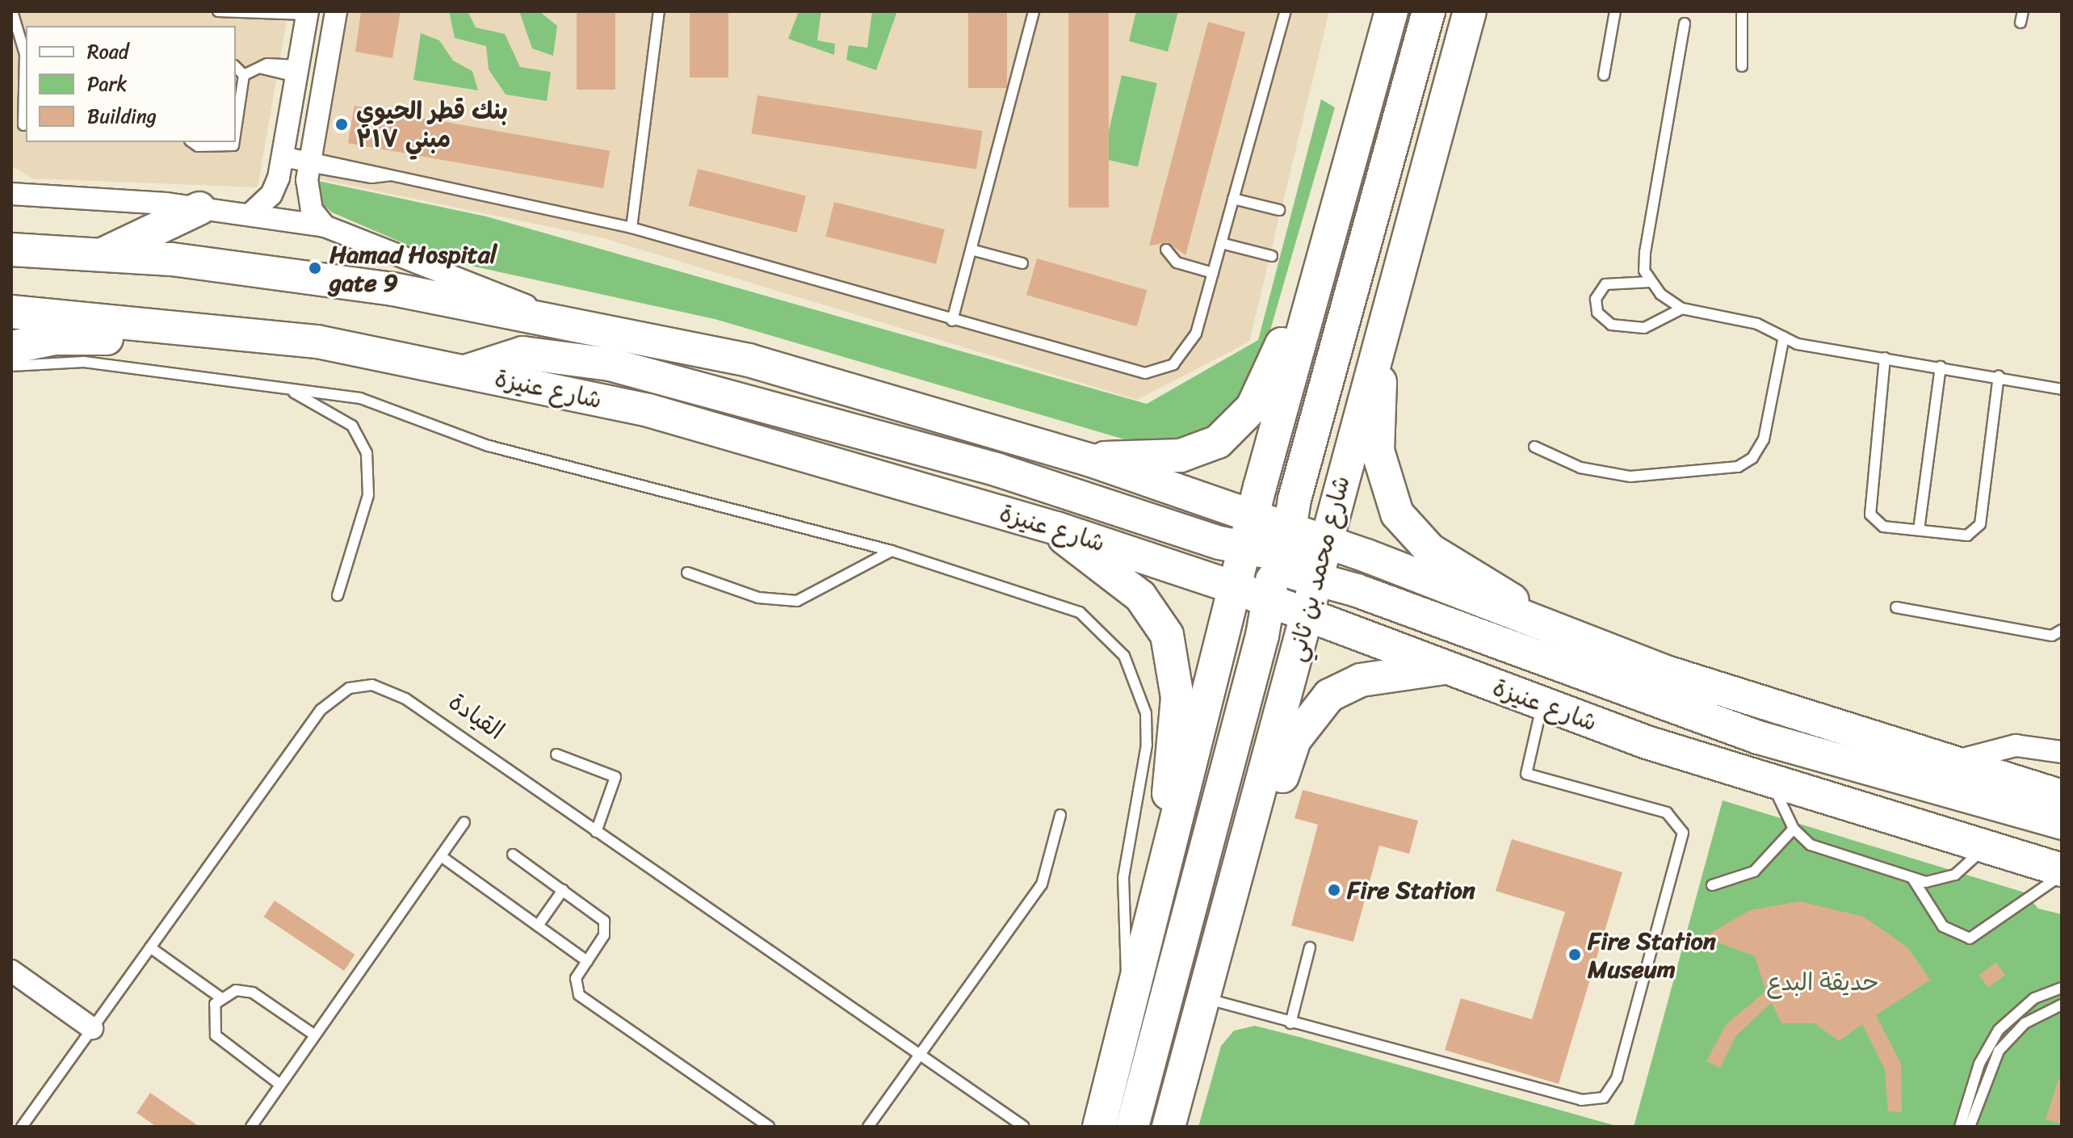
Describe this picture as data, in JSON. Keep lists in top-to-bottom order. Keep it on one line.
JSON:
{"streets":{"main road":["شارع عنيزة","شارع محمد بن ثاني"],"lane":["القيادة"]},"crossings":[["شارع عنيزة","شارع محمد بن ثاني"]],"parks":["حديقة البدع"],"places":["بنك قطر الحيوي مبني ٣١٧","Hamad Hospital gate 9","Fire Station","Fire Station Museum"],"legend":["Road","Park","Building"]}
